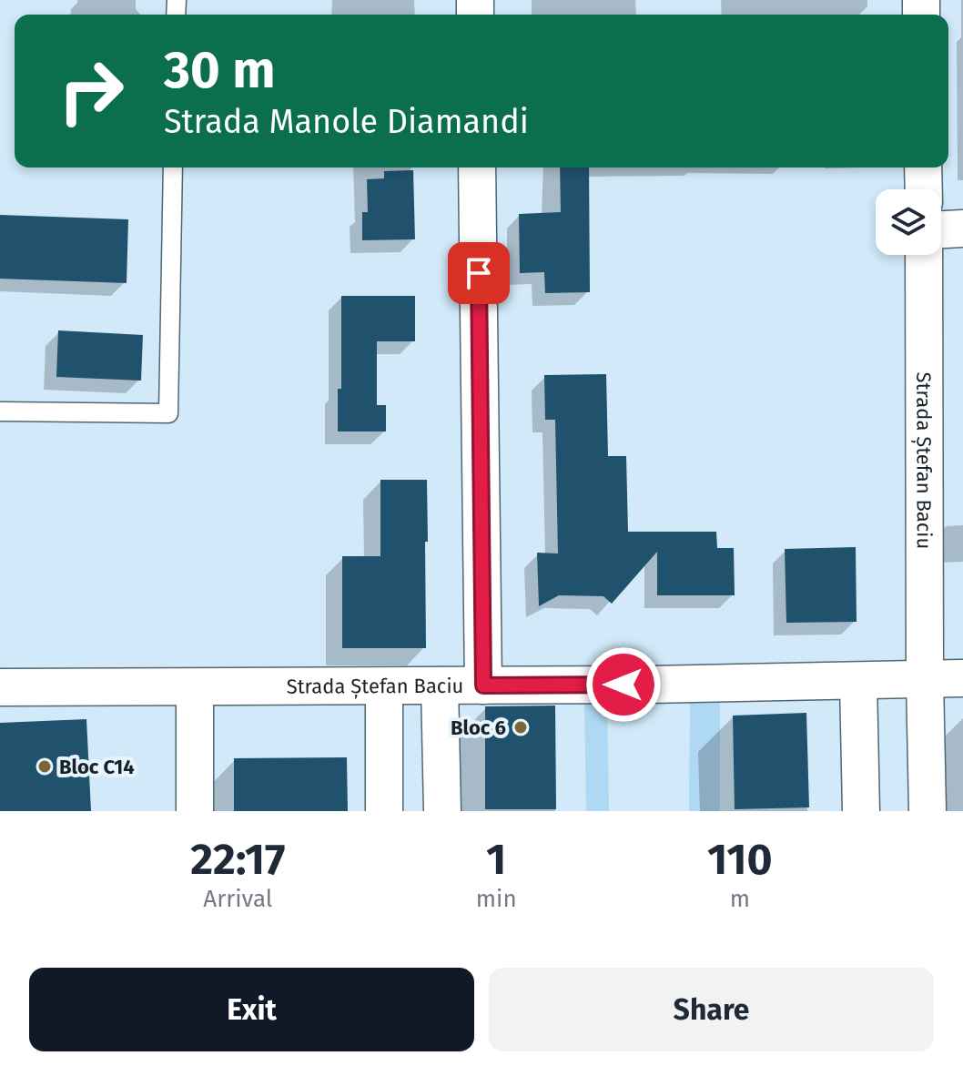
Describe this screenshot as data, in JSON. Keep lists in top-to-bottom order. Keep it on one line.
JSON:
{"streets":{"street":["Strada Ștefan Baciu"]},"places":["Bloc 6","Bloc C14"],"page":{"turn":["30 m","Strada Manole Diamandi"],"eta":["22:17","Arrival","1","min","110","m"],"buttons":["Exit","Share"]}}
